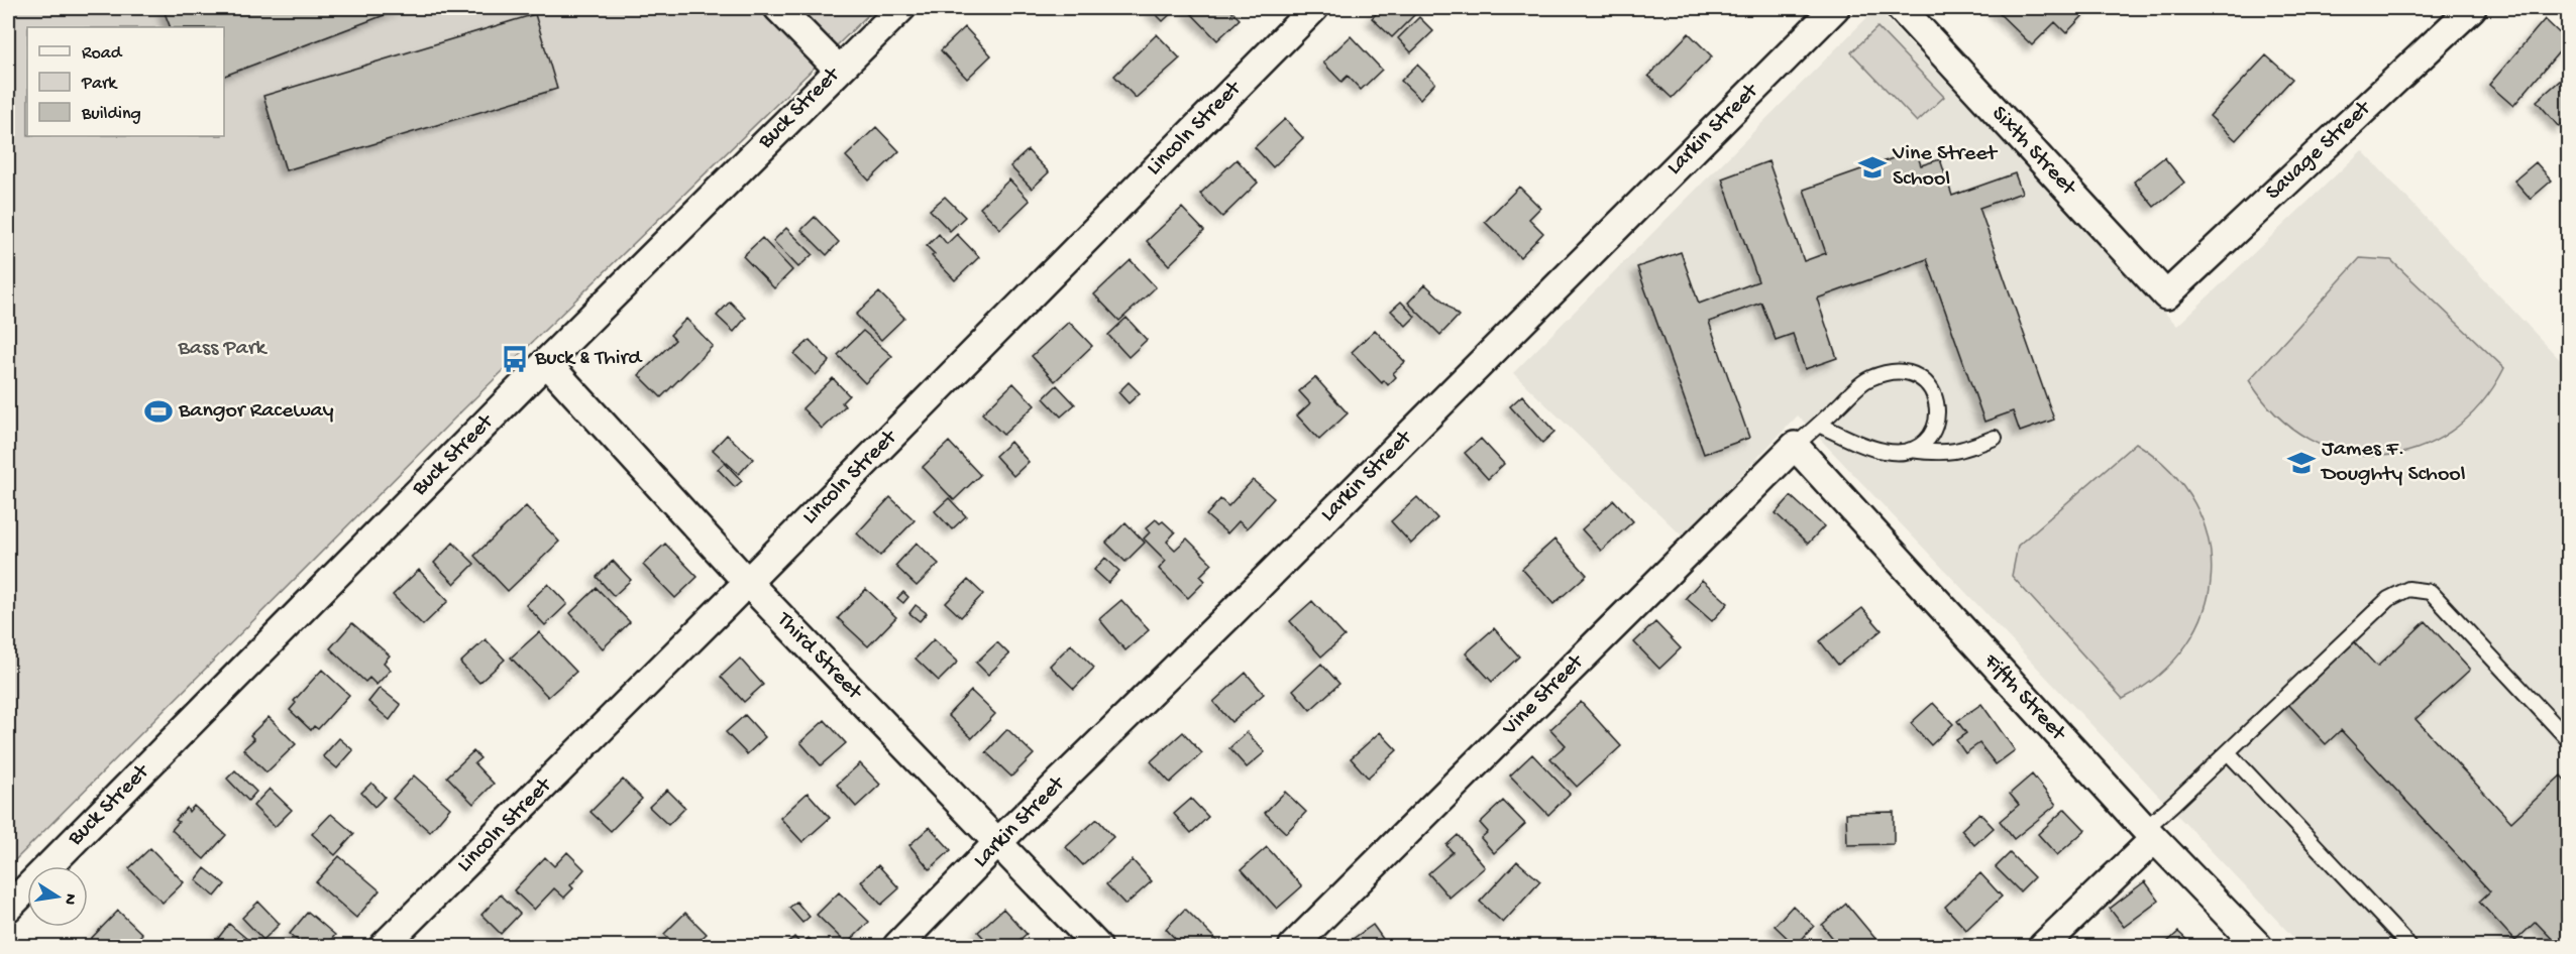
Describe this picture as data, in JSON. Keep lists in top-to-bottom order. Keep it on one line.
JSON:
{"streets":{"street":["Buck Street","Lincoln Street","Larkin Street","Sixth Street","Savage Street","Third Street","Vine Street","Fifth Street"]},"crossings":[["Buck Street","Third Street"],["Lincoln Street","Third Street"],["Larkin Street","Third Street"],["Sixth Street","Savage Street"],["Vine Street","Fifth Street"]],"parks":["Bass Park"],"places":{"school or university":["Vine Street School","James F. Doughty School"],"bus stop":["Buck & Third"],"sports":["Bangor Raceway"]},"legend":["Road","Park","Building"],"north":"right"}
